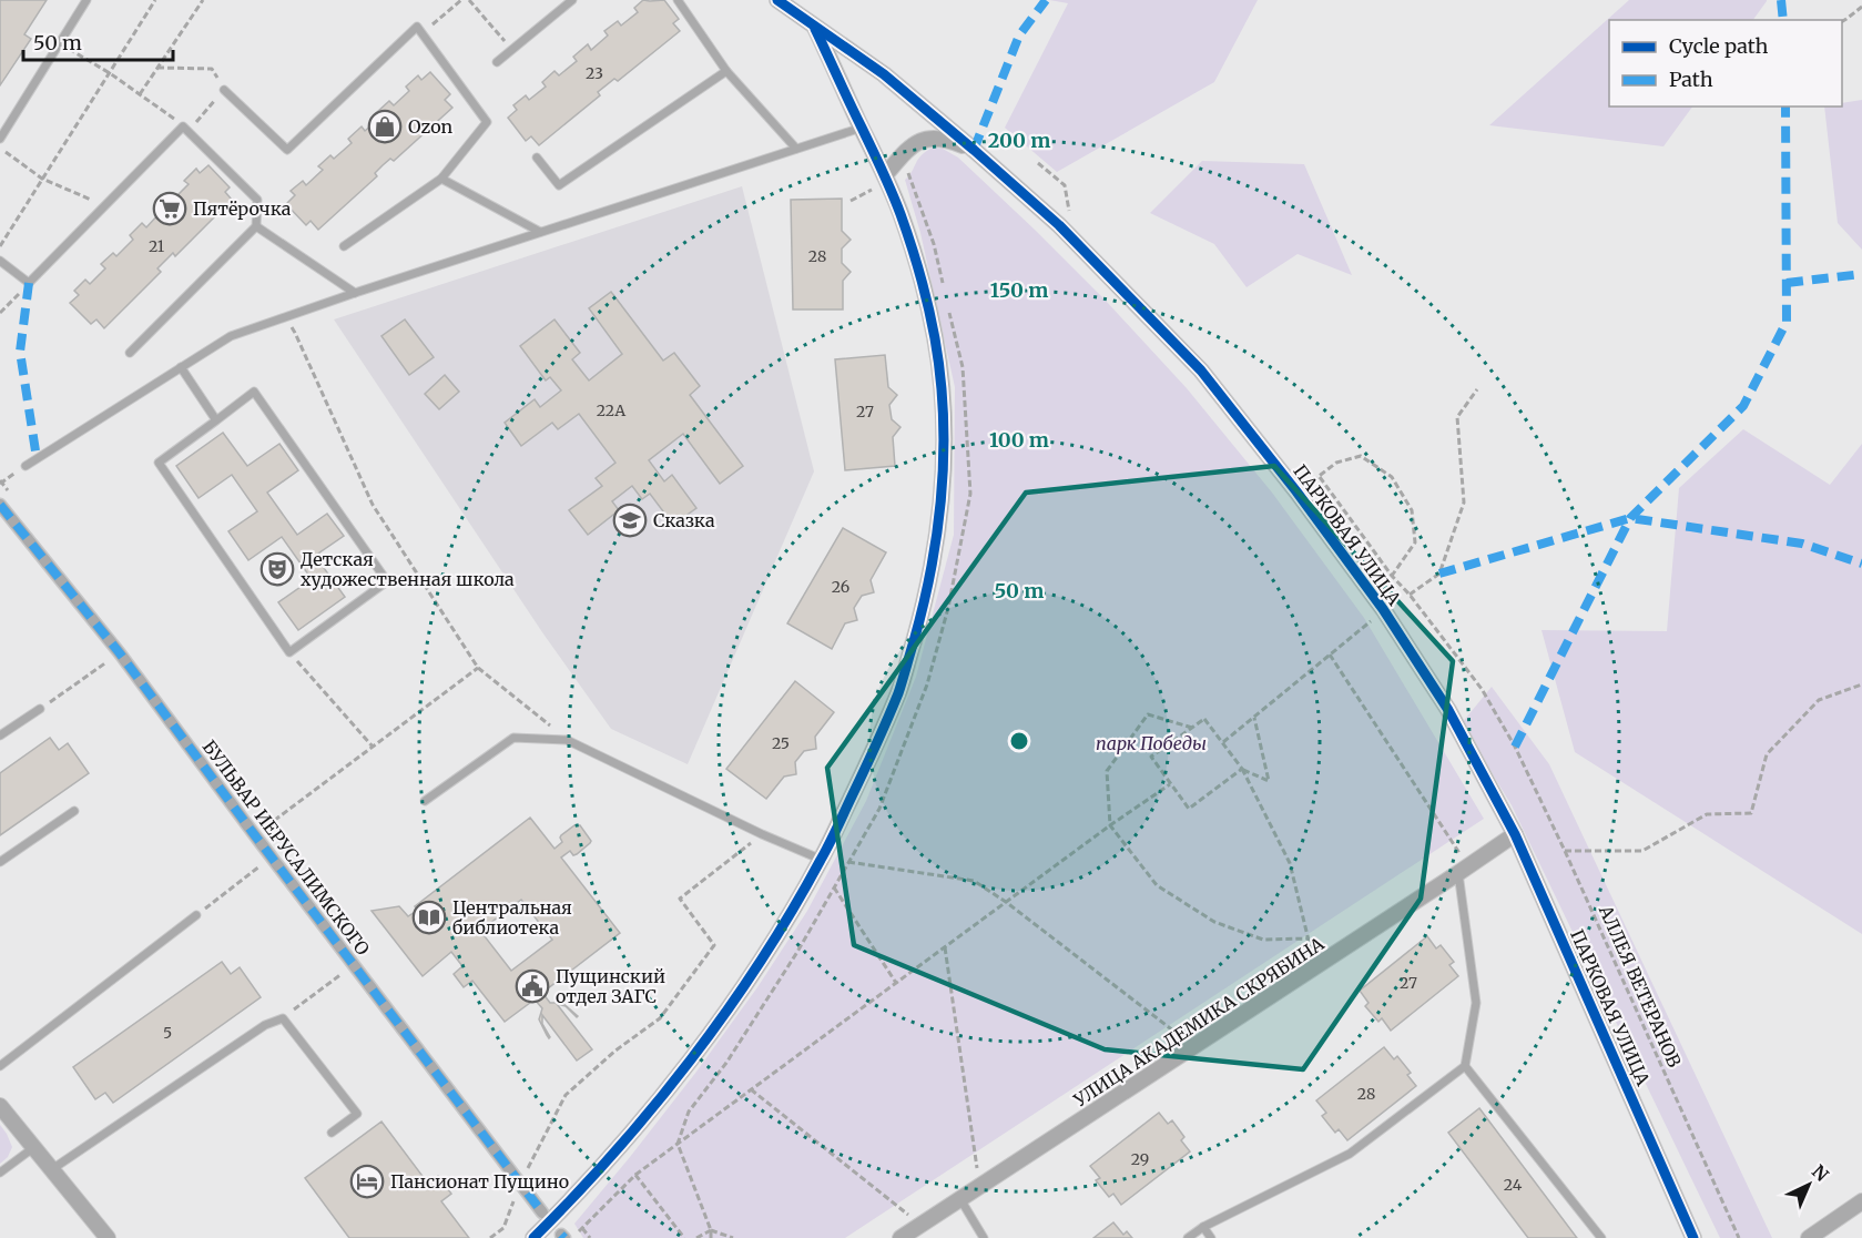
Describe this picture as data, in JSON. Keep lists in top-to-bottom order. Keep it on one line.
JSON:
{"streets":{"street":["ПАРКОВАЯ УЛИЦА","БУЛЬВАР ИЕРУСАЛИМСКОГО","УЛИЦА АКАДЕМИКА СКРЯБИНА"],"path":["АЛЛЕЯ ВЕТЕРАНОВ"]},"crossings":[["ПАРКОВАЯ УЛИЦА","УЛИЦА АКАДЕМИКА СКРЯБИНА"]],"parks":["парк Победы"],"places":{"shop":["Ozon"],"supermarket":["Пятёрочка"],"school or university":["Сказка"],"theatre":["Детская художественная школа"],"library":["Центральная библиотека"],"public building":["Пущинский отдел ЗАГС"],"hotel":["Пансионат Пущино"]},"house_numbers":["23","21","28","22А","27","26","25","27","5","28","29","24"],"legend":["Cycle path","Path"],"scale_bar":"50 m","north":"top right","rings":["200 m","150 m","100 m","50 m"]}
